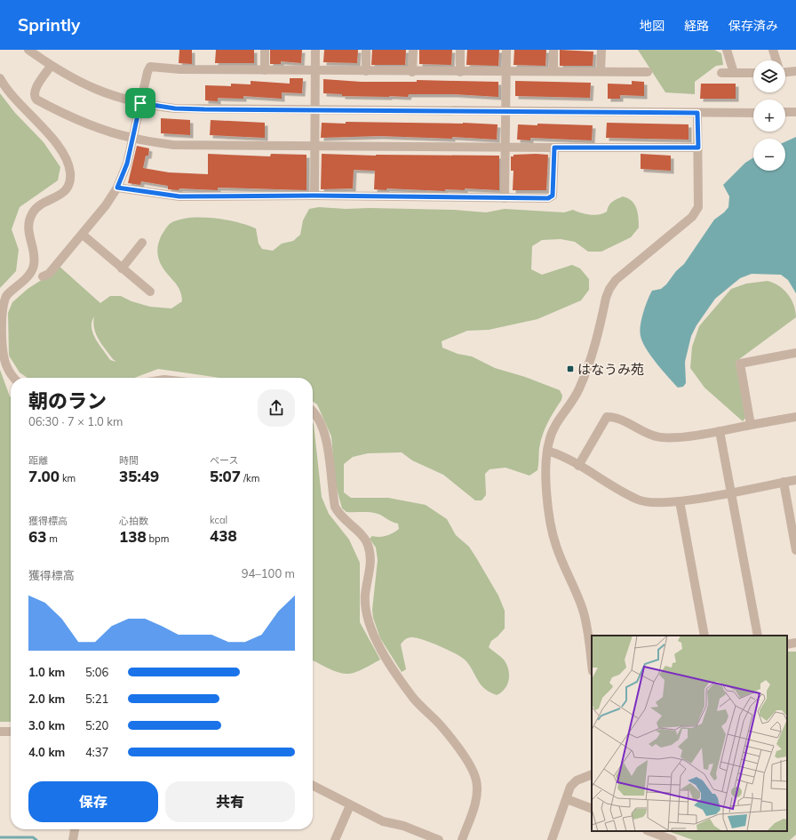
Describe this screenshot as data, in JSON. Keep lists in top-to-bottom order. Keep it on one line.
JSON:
{"places":{"transit":["はなうみ苑"]},"page":{"header":"Sprintly","nav":["地図","経路","保存済み"],"map_buttons":["+","−"],"heading":["朝のラン","06:30 · 7 × 1.0 km"],"stats":[["距離","7.00 km"],["時間","35:49"],["ペース","5:07 /km"],["獲得標高","63 m"],["心拍数","138 bpm"],["kcal","438"]],"chart":["獲得標高","94–100 m"],"list":[{"name":"1.0 km","note":"5:06"},{"name":"2.0 km","note":"5:21"},{"name":"3.0 km","note":"5:20"},{"name":"4.0 km","note":"4:37"}],"buttons":["保存","共有"]}}
